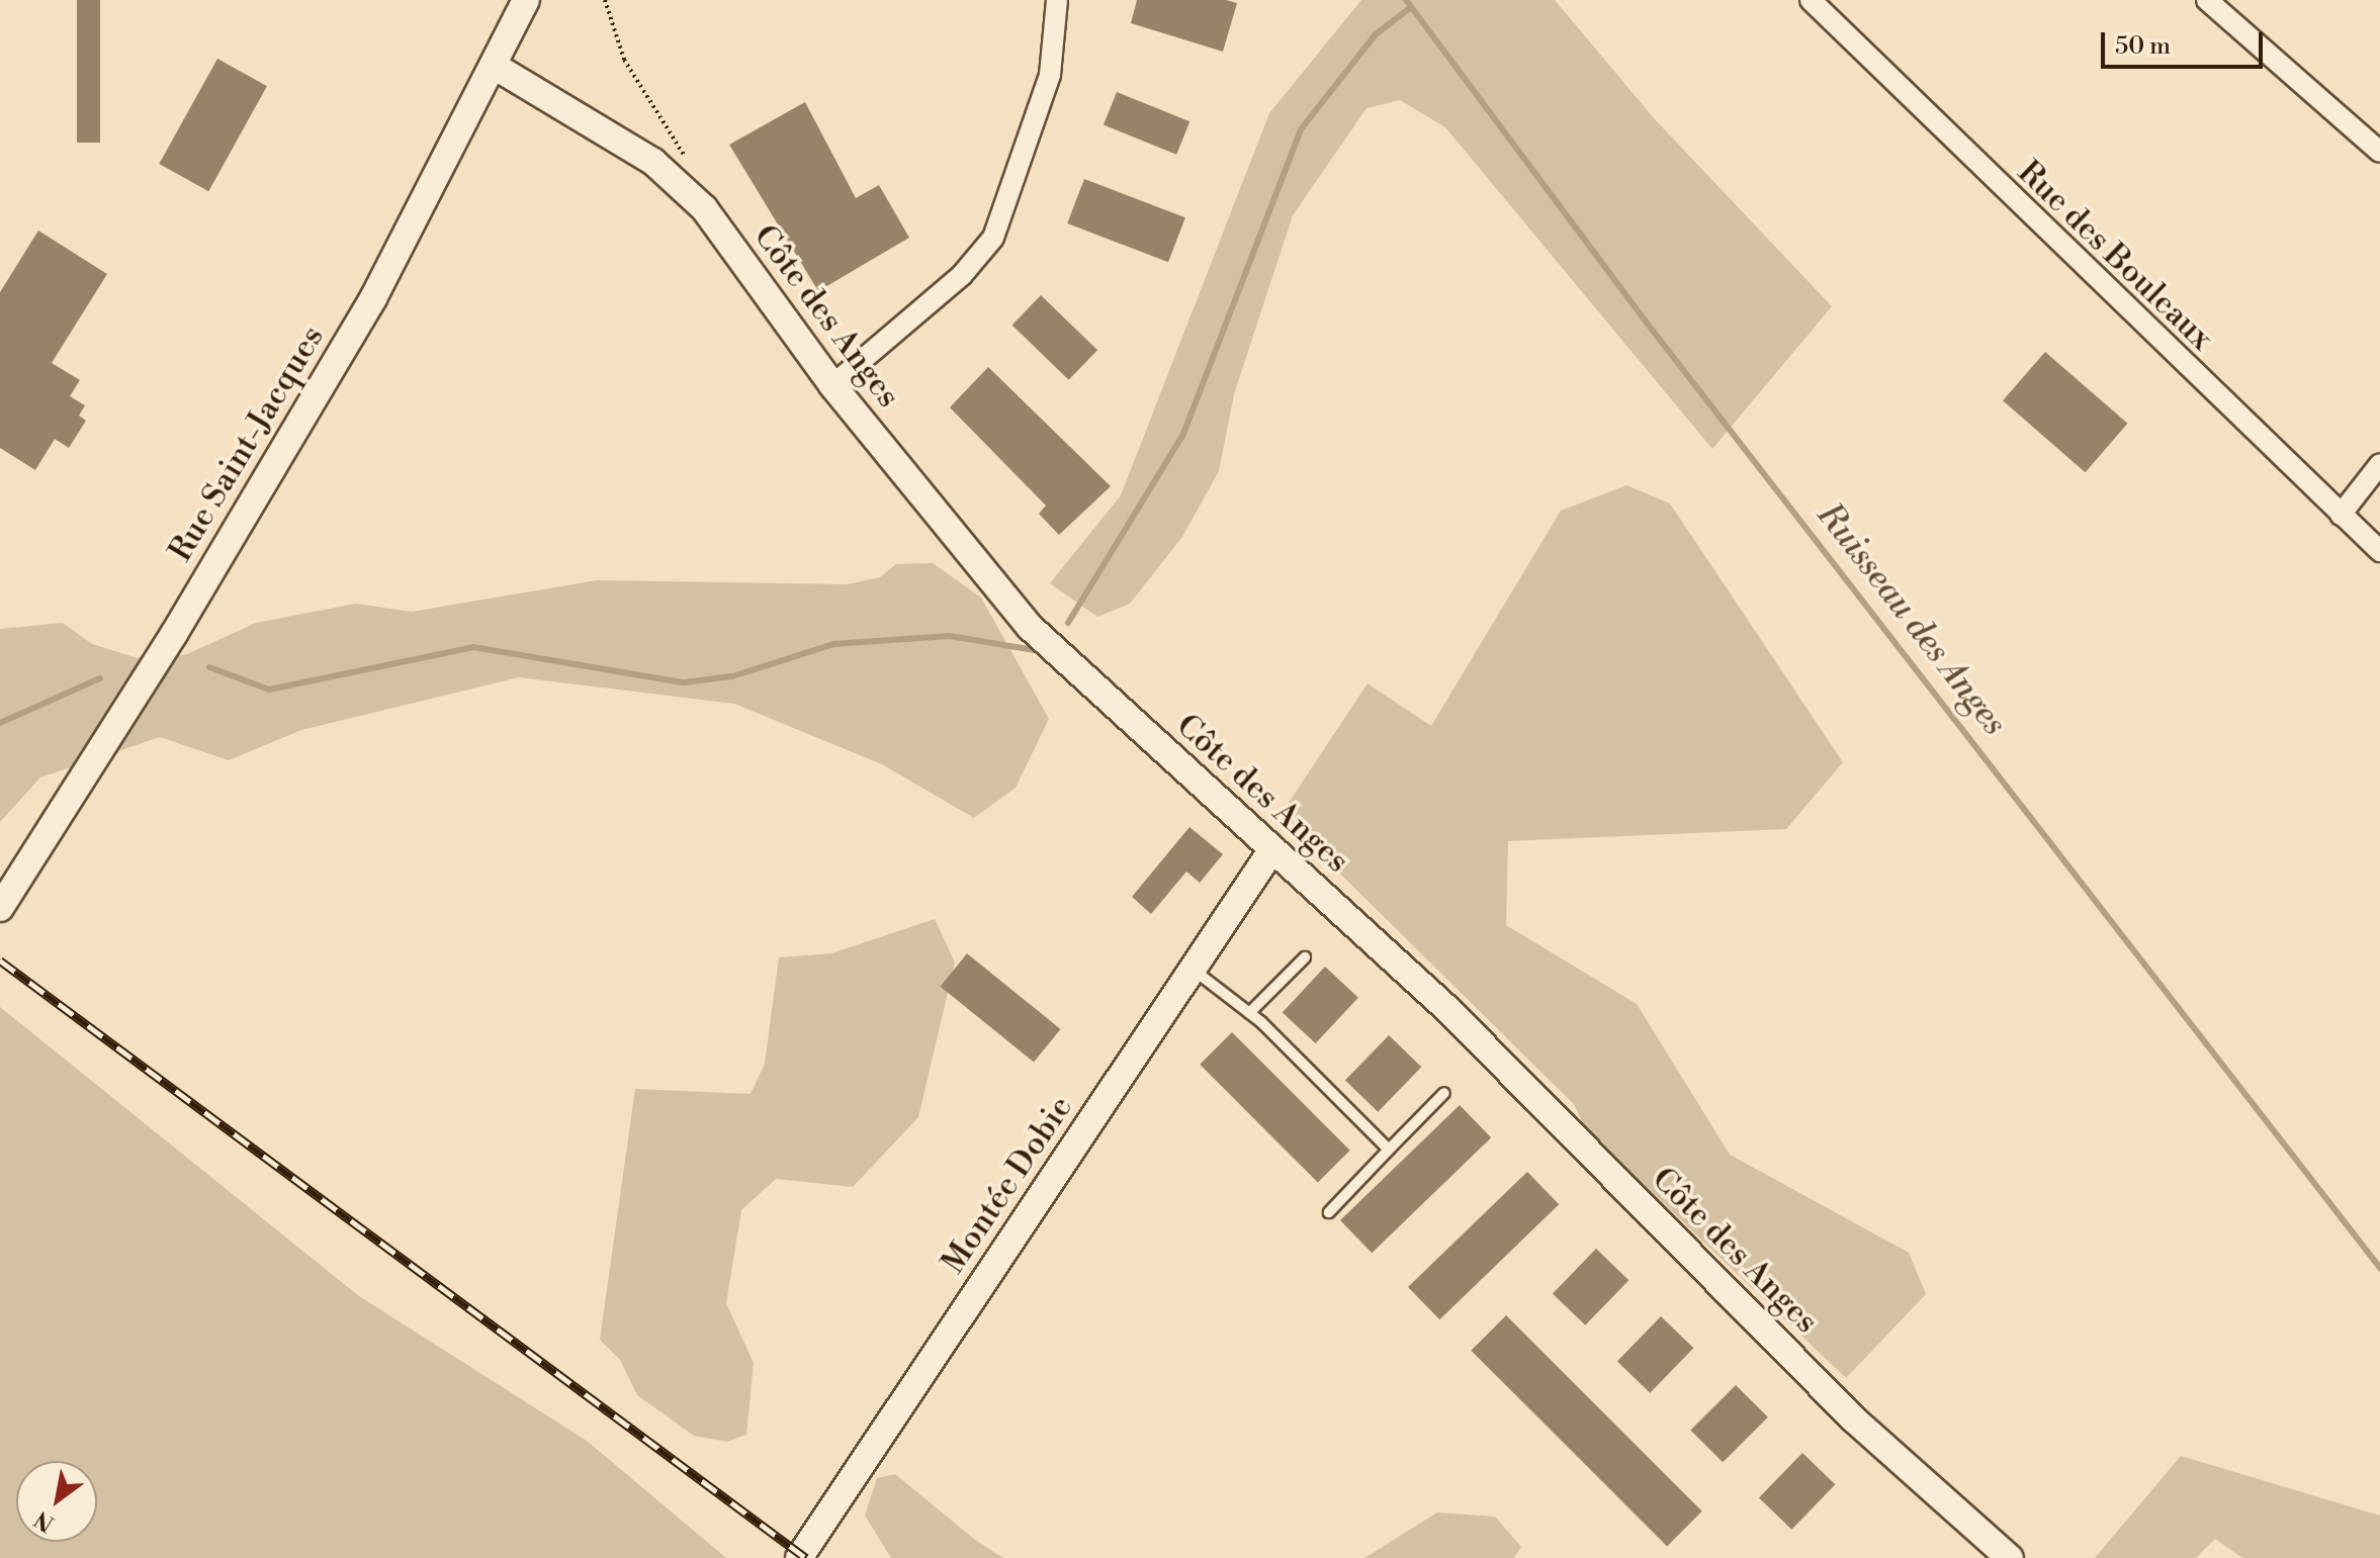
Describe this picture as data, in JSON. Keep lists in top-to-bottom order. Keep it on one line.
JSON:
{"streets":{"street":["Rue des Bouleaux","Côte des Anges","Rue Saint-Jacques","Montée Dobie"]},"crossings":[["Côte des Anges","Rue Saint-Jacques"],["Côte des Anges","Montée Dobie"]],"water":["Ruisseau des Anges"],"scale_bar":"50 m","north":"bottom left"}
